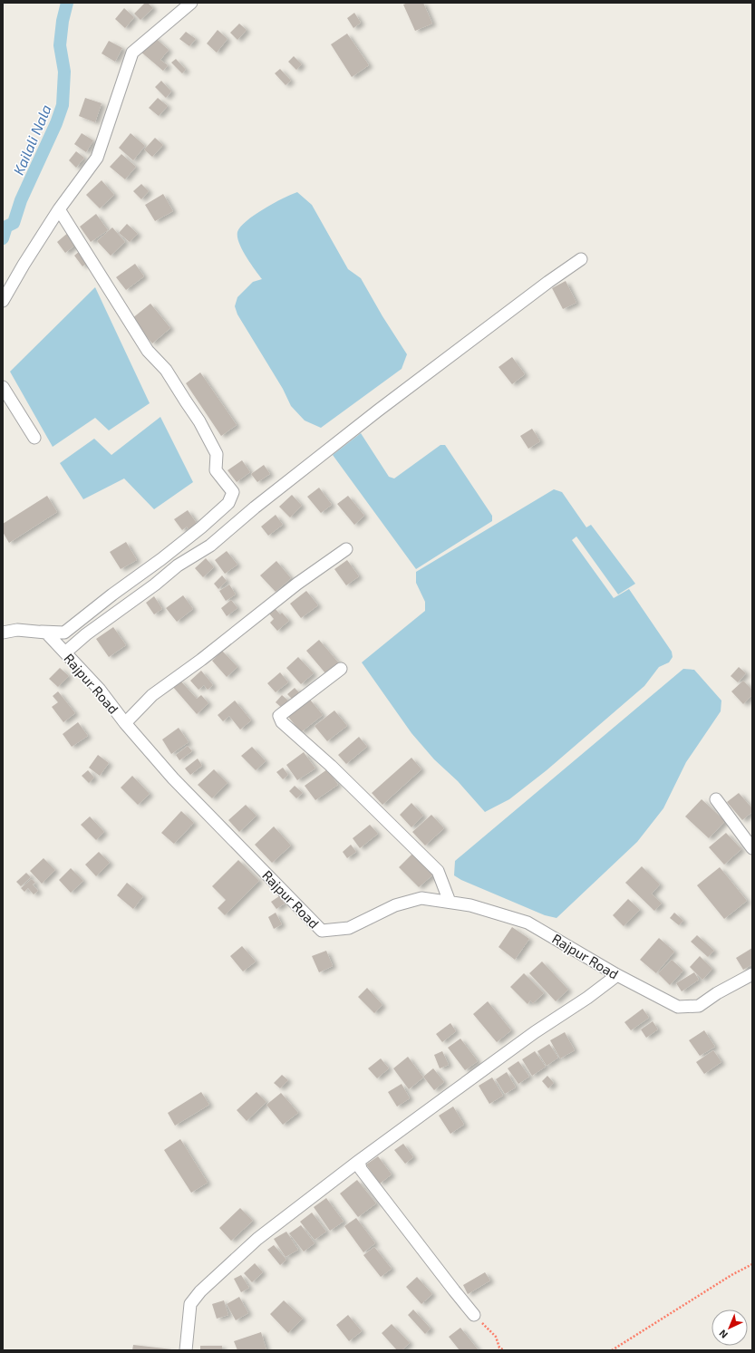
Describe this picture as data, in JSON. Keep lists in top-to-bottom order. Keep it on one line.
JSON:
{"streets":{"street":["Rajpur Road"]},"water":["Kailali Nala"],"north":"bottom left"}
